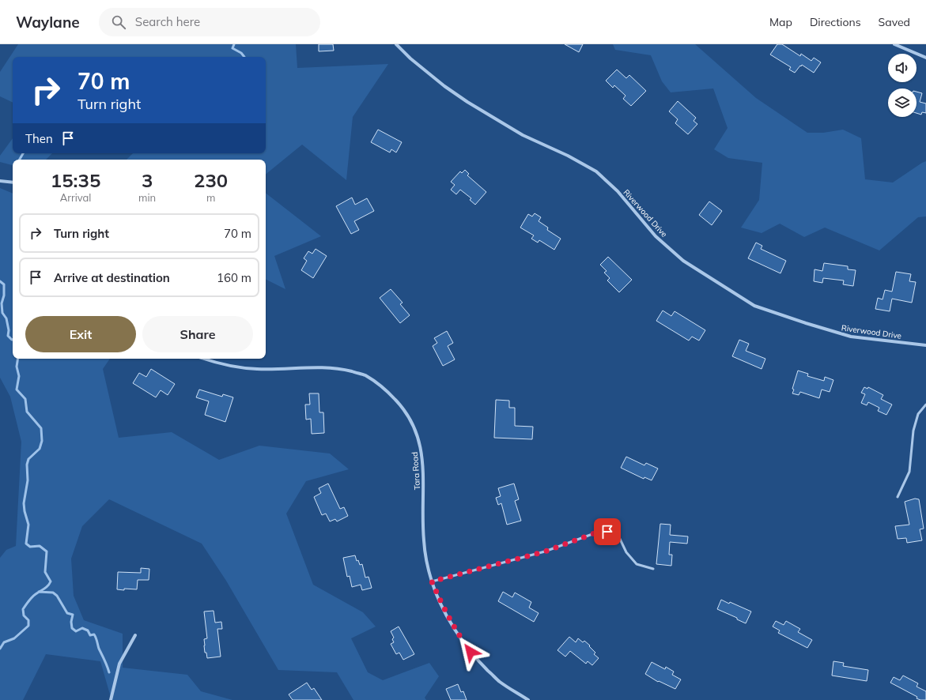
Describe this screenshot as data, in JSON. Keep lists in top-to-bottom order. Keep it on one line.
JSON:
{"streets":{"street":["Riverwood Drive","Tara Road"]},"page":{"header":"Waylane","search":"Search here","nav":["Map","Directions","Saved"],"turn":["70 m","Turn right"],"then":"Then","eta":["15:35","Arrival","3","min","230","m"],"list":[{"name":"Turn right","value":"70 m"},{"name":"Arrive at destination","value":"160 m"}],"buttons":["Exit","Share"]}}
